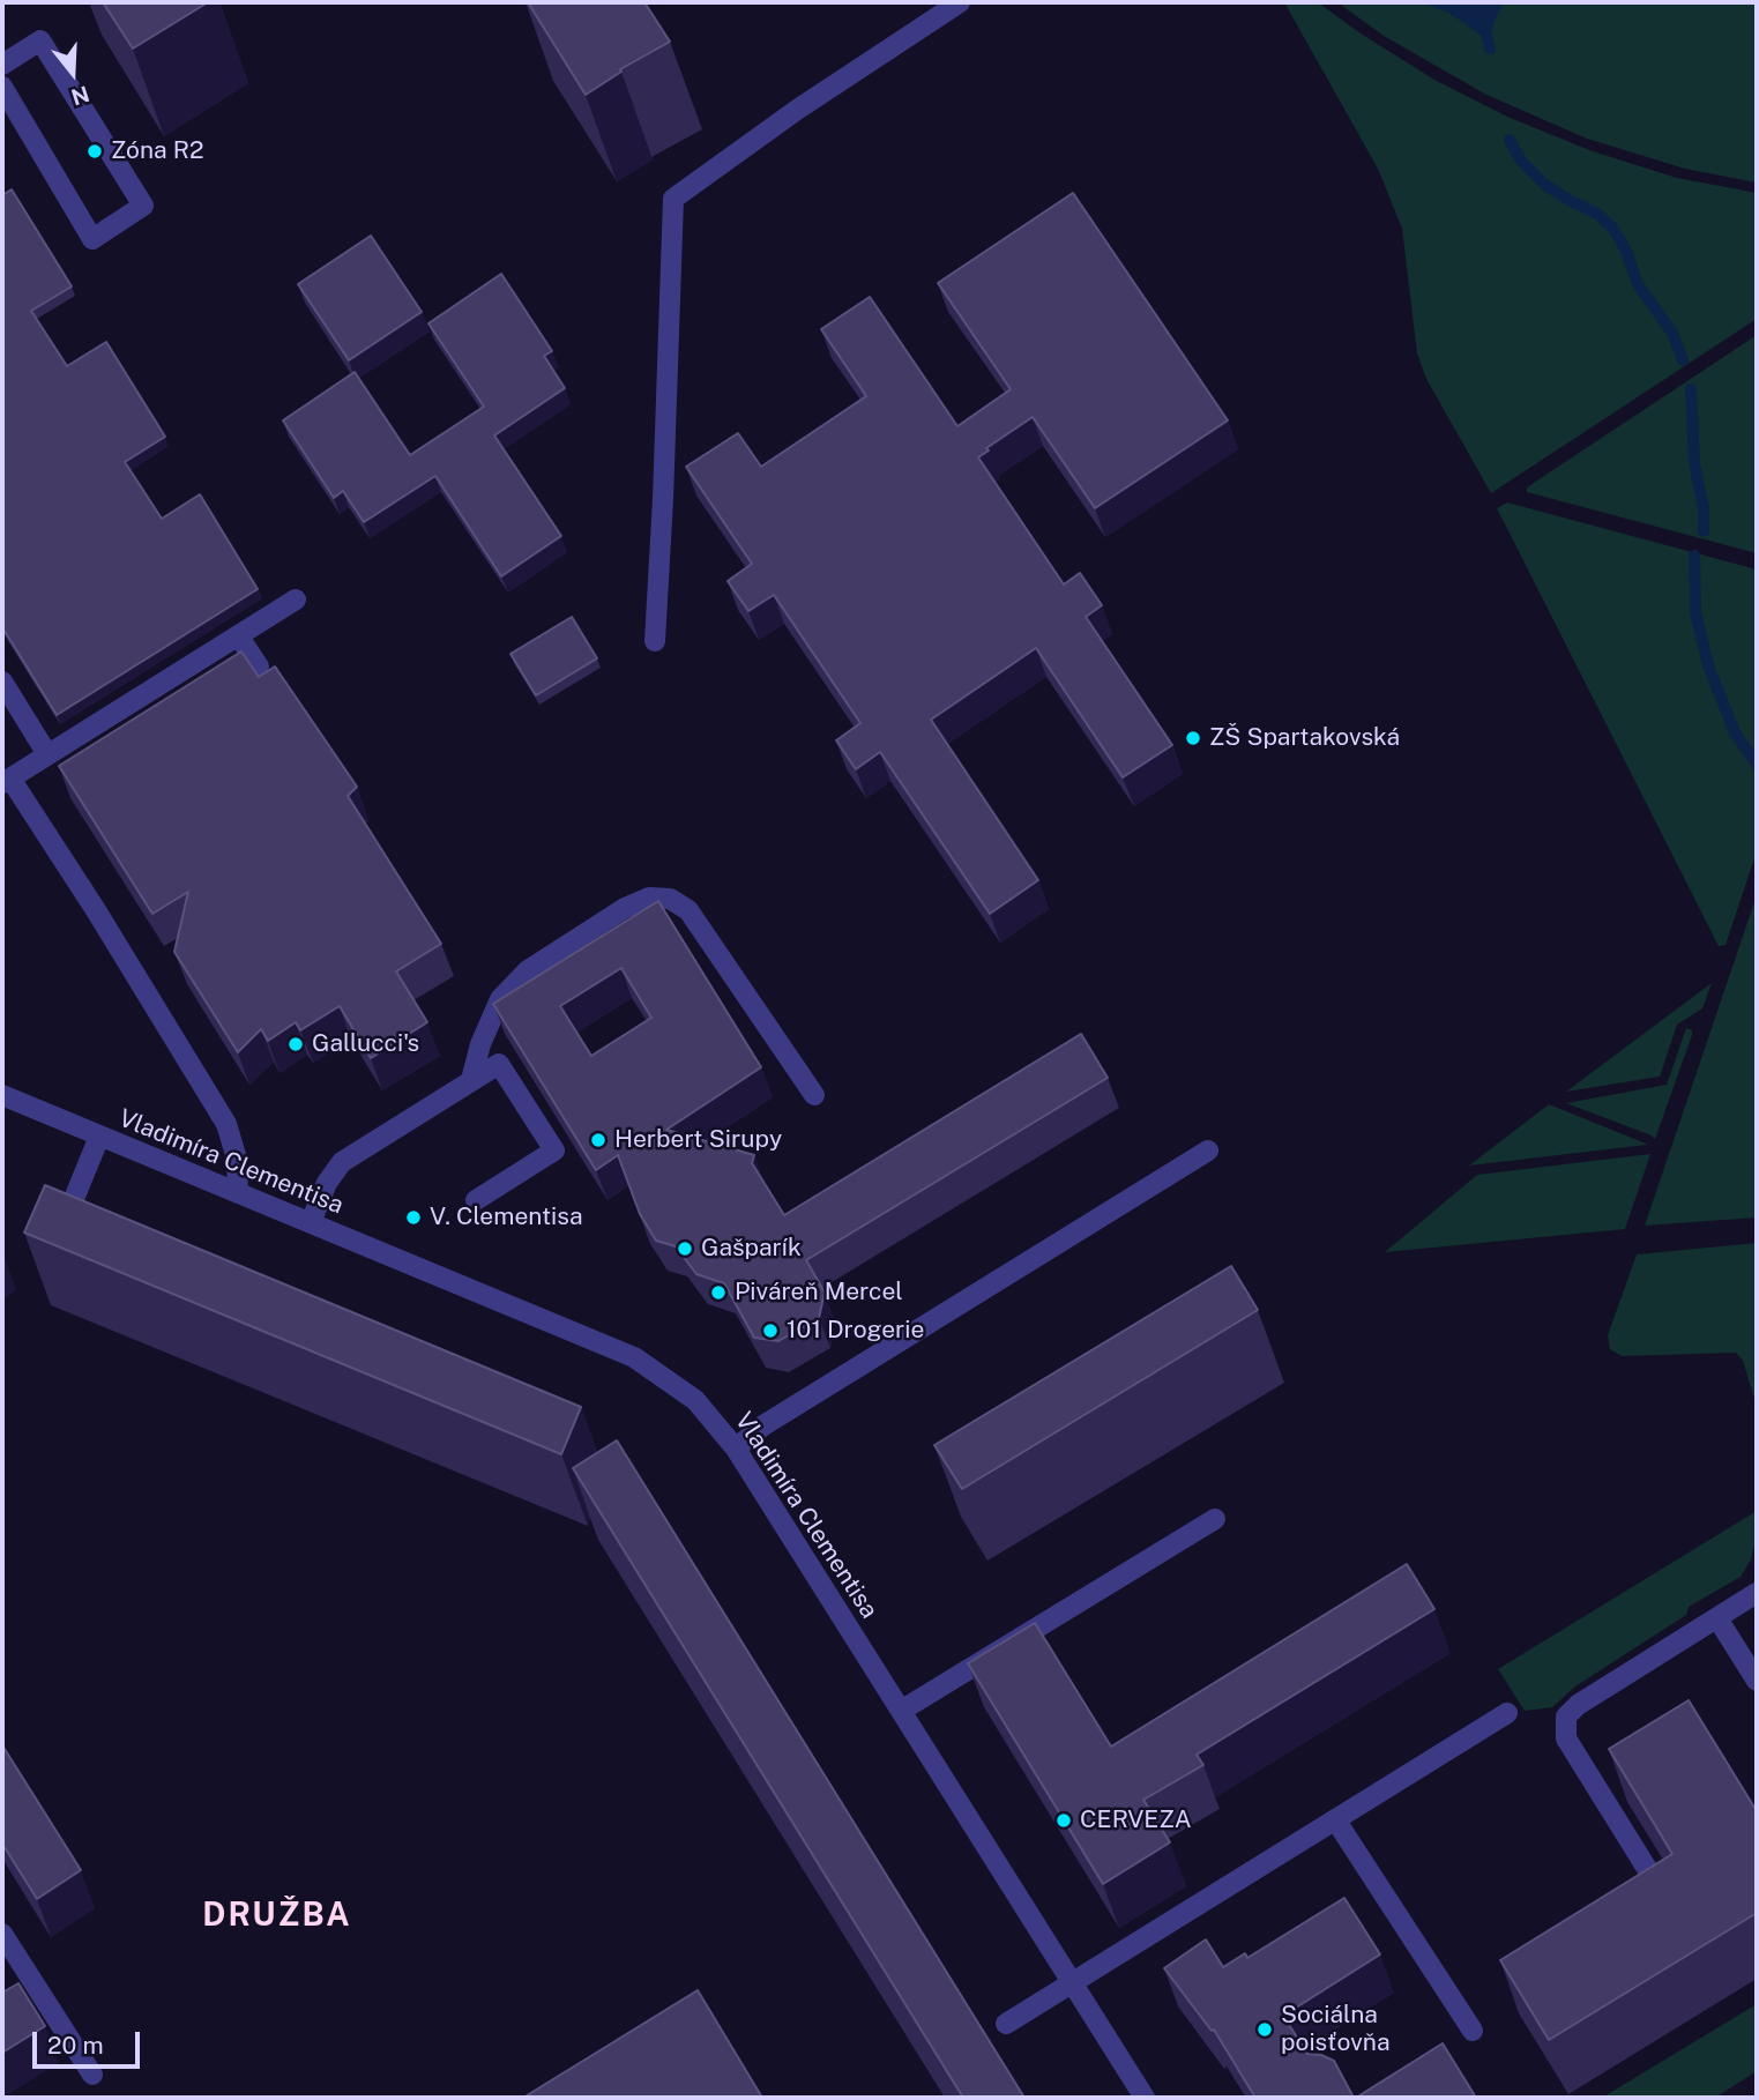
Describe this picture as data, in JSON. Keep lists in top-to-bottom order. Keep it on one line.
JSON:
{"streets":{"street":["Vladimíra Clementisa"]},"districts":["DRUŽBA"],"places":["Zóna R2","ZŠ Spartakovská","Gallucci's","Herbert Sirupy","V. Clementisa","Gašparík","Piváreň Mercel","101 Drogerie","CERVEZA","Sociálna poisťovňa"],"scale_bar":"20 m","north":"bottom"}
